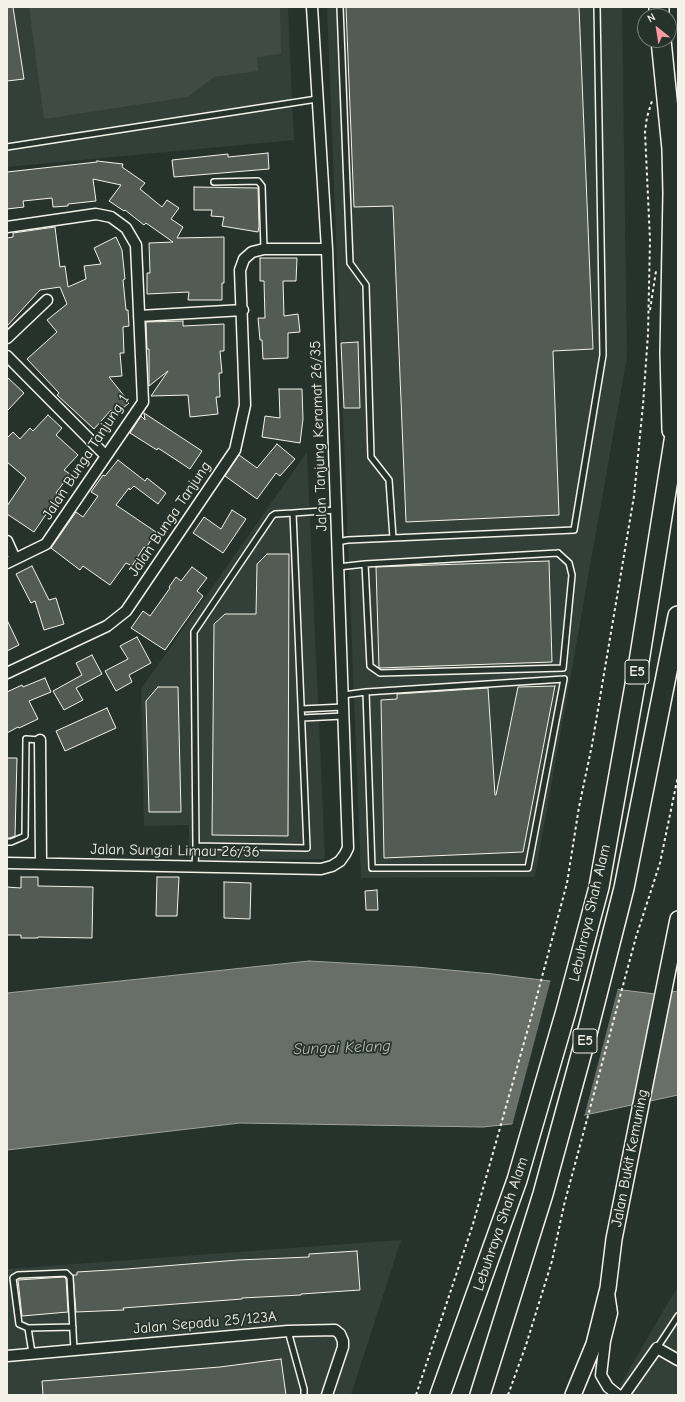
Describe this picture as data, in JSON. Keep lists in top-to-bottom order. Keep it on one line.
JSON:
{"streets":{"highway":["E5","Lebuhraya Shah Alam"],"main road":["Jalan Bukit Kemuning"],"street":["Jalan Tanjung Keramat 26/35","Jalan Bunga Tanjung 1","Jalan Bunga Tanjung","Jalan Sungai Limau 26/36","Jalan Sepadu 25/123A"]},"crossings":[["Jalan Tanjung Keramat 26/35","Jalan Bunga Tanjung"],["Jalan Tanjung Keramat 26/35","Jalan Sungai Limau 26/36"]],"water":["Sungai Kelang"],"north":"top left"}
